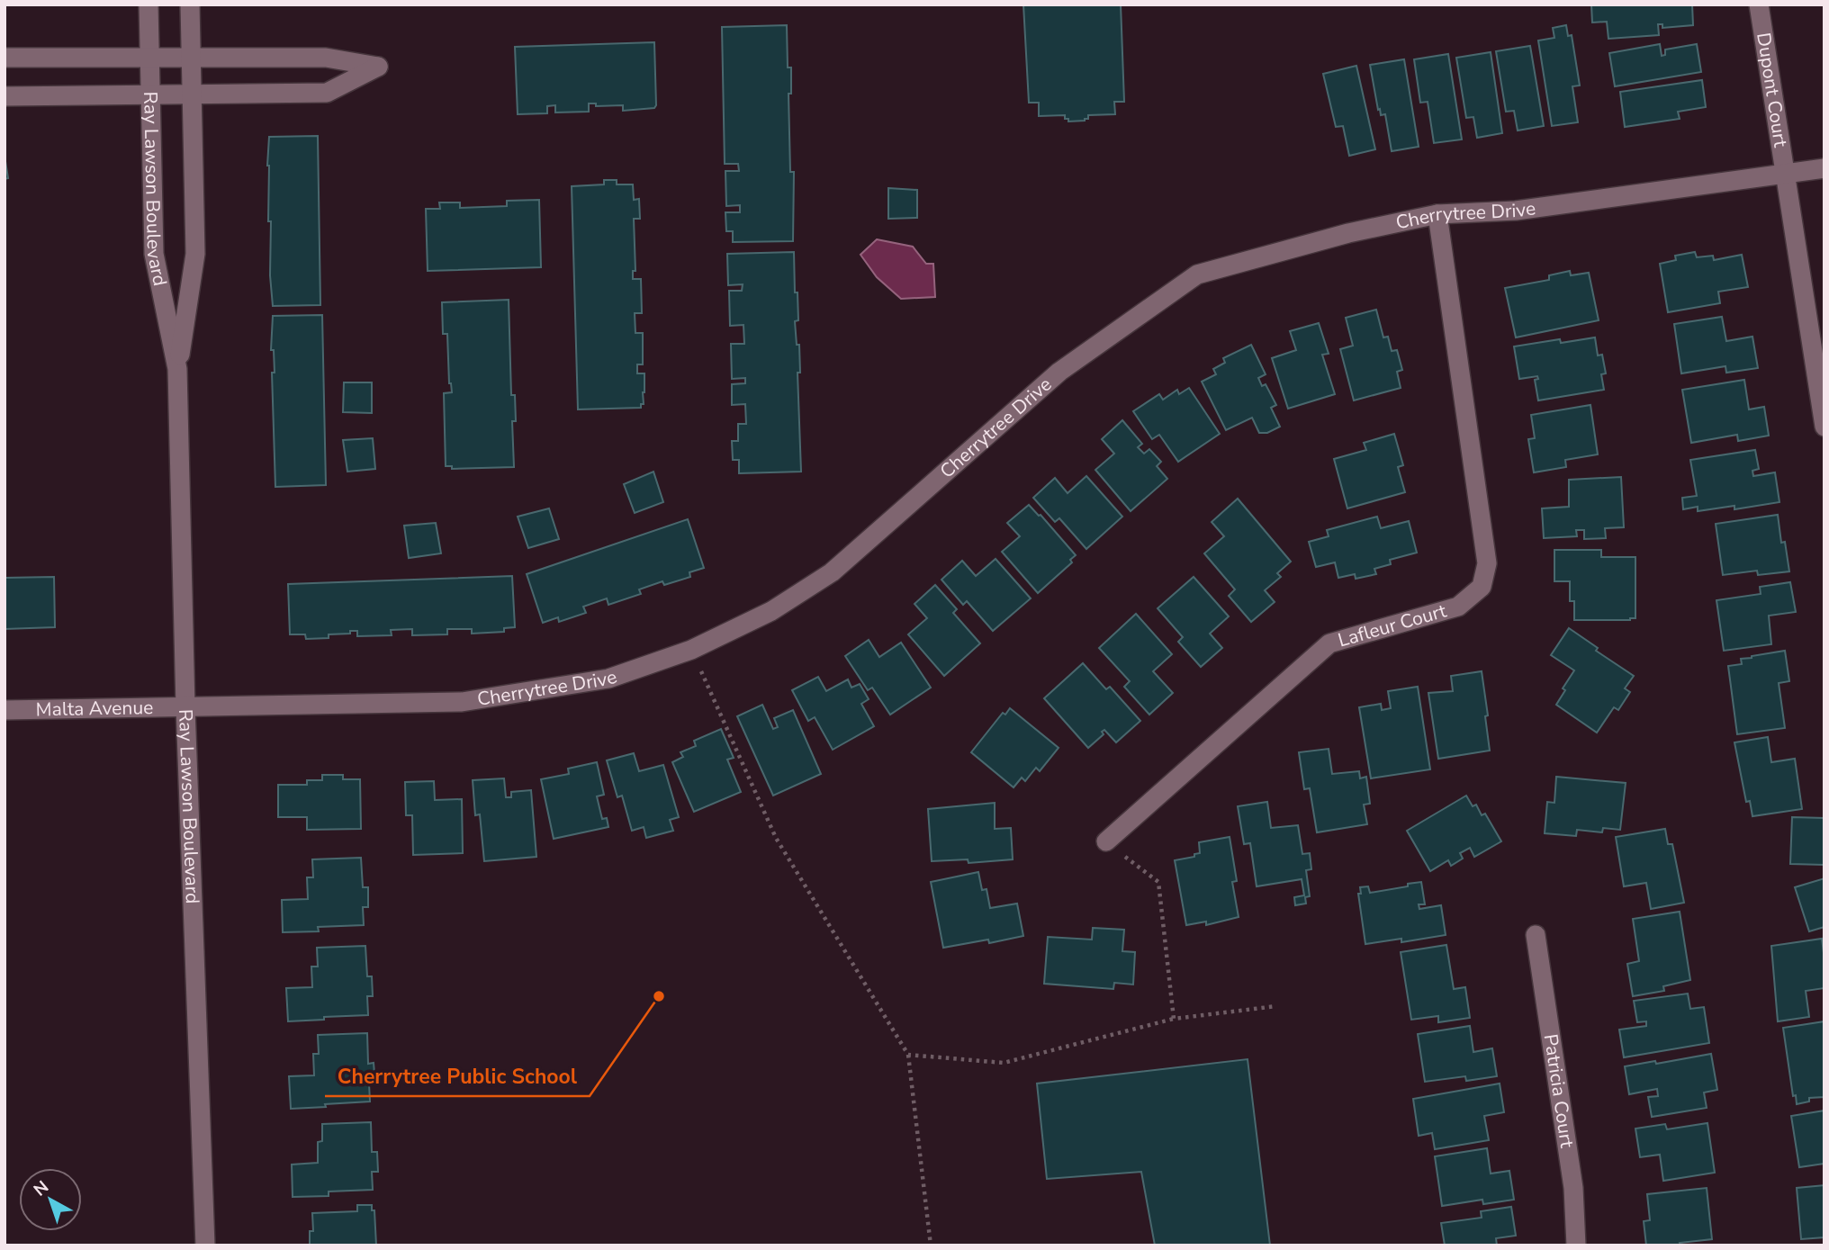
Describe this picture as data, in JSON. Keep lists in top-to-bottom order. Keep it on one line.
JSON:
{"streets":{"street":["Dupont Court","Ray Lawson Boulevard","Cherrytree Drive","Lafleur Court","Malta Avenue","Patricia Court"]},"crossings":[["Dupont Court","Cherrytree Drive"],["Ray Lawson Boulevard","Cherrytree Drive"],["Ray Lawson Boulevard","Malta Avenue"],["Cherrytree Drive","Lafleur Court"],["Cherrytree Drive","Malta Avenue"]],"places":["Cherrytree Public School"],"north":"top left"}
